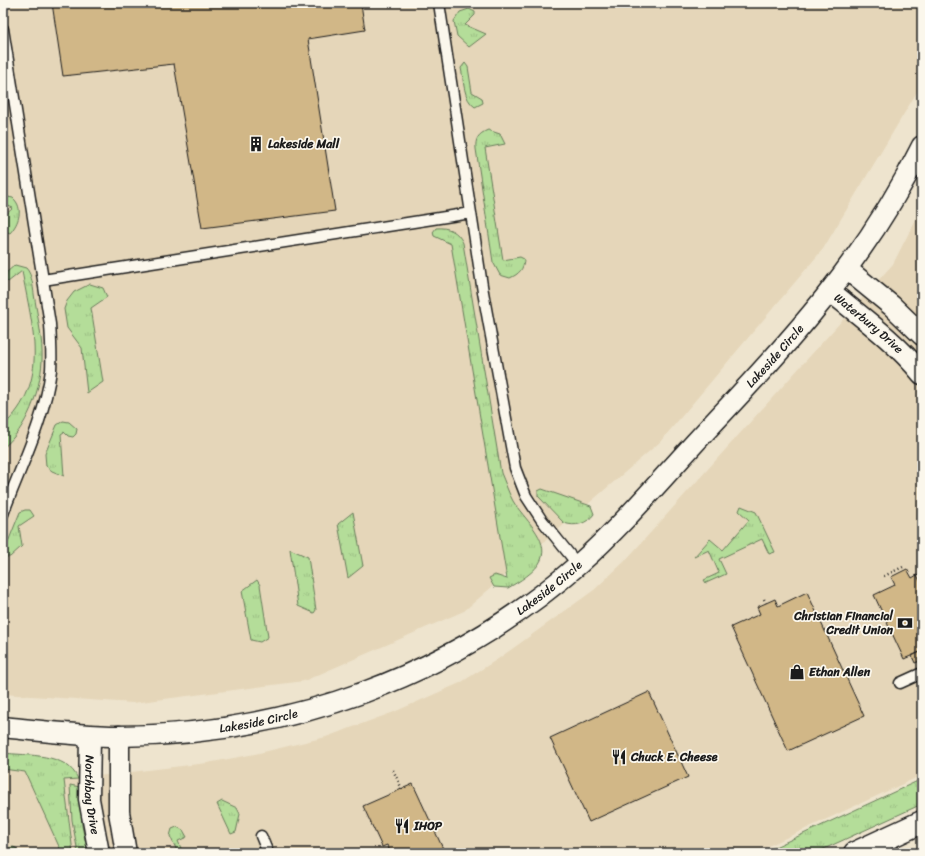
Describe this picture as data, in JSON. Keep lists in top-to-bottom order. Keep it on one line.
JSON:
{"streets":{"street":["Waterbury Drive","Lakeside Circle","Northbay Drive"]},"crossings":[["Waterbury Drive","Lakeside Circle"],["Lakeside Circle","Northbay Drive"]],"places":{"building":["Lakeside Mall"],"bank":["Christian Financial Credit Union"],"shop":["Ethan Allen"],"restaurant":["Chuck E. Cheese","IHOP"]}}
